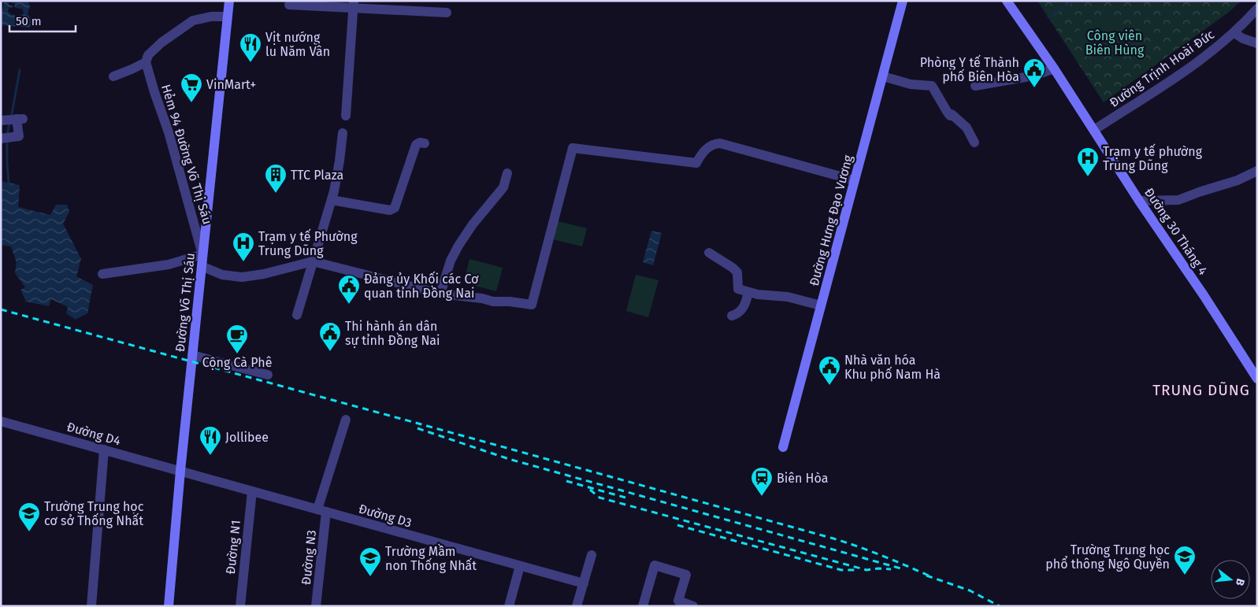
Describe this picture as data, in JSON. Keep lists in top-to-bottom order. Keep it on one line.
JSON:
{"streets":{"main road":["Đường Hưng Đạo Vương","Đường 30 Tháng 4","Đường Võ Thị Sáu"],"street":["Đường Trịnh Hoài Đức","Hẻm 94 Đường Võ Thị Sáu","Đường D4","Đường D3","Đường N1","Đường N3"]},"crossings":[["Đường Trịnh Hoài Đức","Đường 30 Tháng 4"],["Hẻm 94 Đường Võ Thị Sáu","Đường Võ Thị Sáu"],["Đường Võ Thị Sáu","Đường D4"],["Đường Võ Thị Sáu","Đường D3"],["Đường D4","Đường D3"],["Đường D3","Đường N1"],["Đường D3","Đường N3"]],"districts":["TRUNG DŨNG"],"parks":["Công viên Biên Hùng"],"places":{"restaurant":["Vịt nướng lu Năm Vân","Jollibee"],"public building":["Phòng Y tế Thành phố Biên Hòa","Đảng ủy Khối các Cơ quan tỉnh Đồng Nai","Thi hành án dân sự tỉnh Đồng Nai","Nhà văn hóa Khu phố Nam Hà"],"supermarket":["VinMart+"],"hospital":["Trạm y tế phường Trung Dũng","Trạm y tế Phường Trung Dũng"],"building":["TTC Plaza"],"cafe":["Cộng Cà Phê"],"station":["Biên Hòa"],"school or university":["Trường Trung học cơ sở Thống Nhất","Trường Trung học phổ thông Ngô Quyền","Trường Mầm non Thống Nhất"]},"scale_bar":"50 m","north":"right"}
